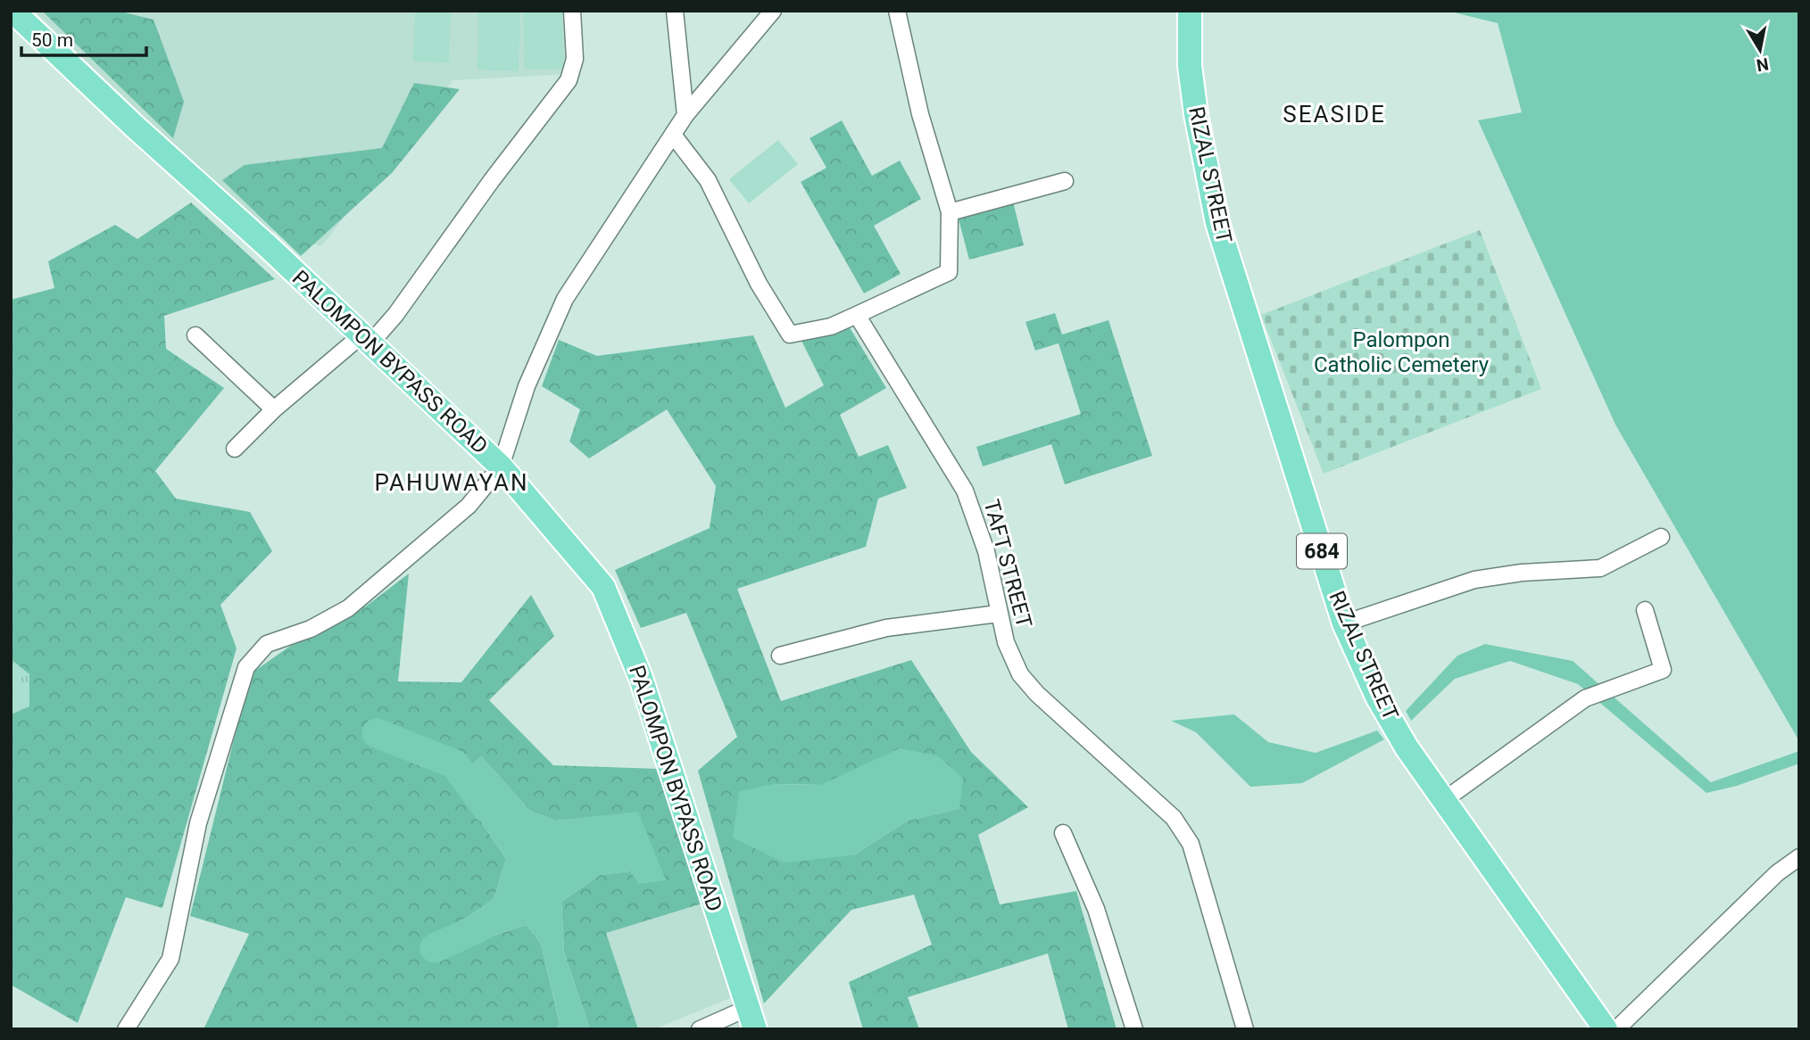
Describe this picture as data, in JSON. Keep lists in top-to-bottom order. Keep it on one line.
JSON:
{"streets":{"main road":["RIZAL STREET","PALOMPON BYPASS ROAD","684"],"street":["TAFT STREET"]},"districts":["SEASIDE","PAHUWAYAN"],"parks":["Palompon Catholic Cemetery"],"scale_bar":"50 m","north":"bottom"}
